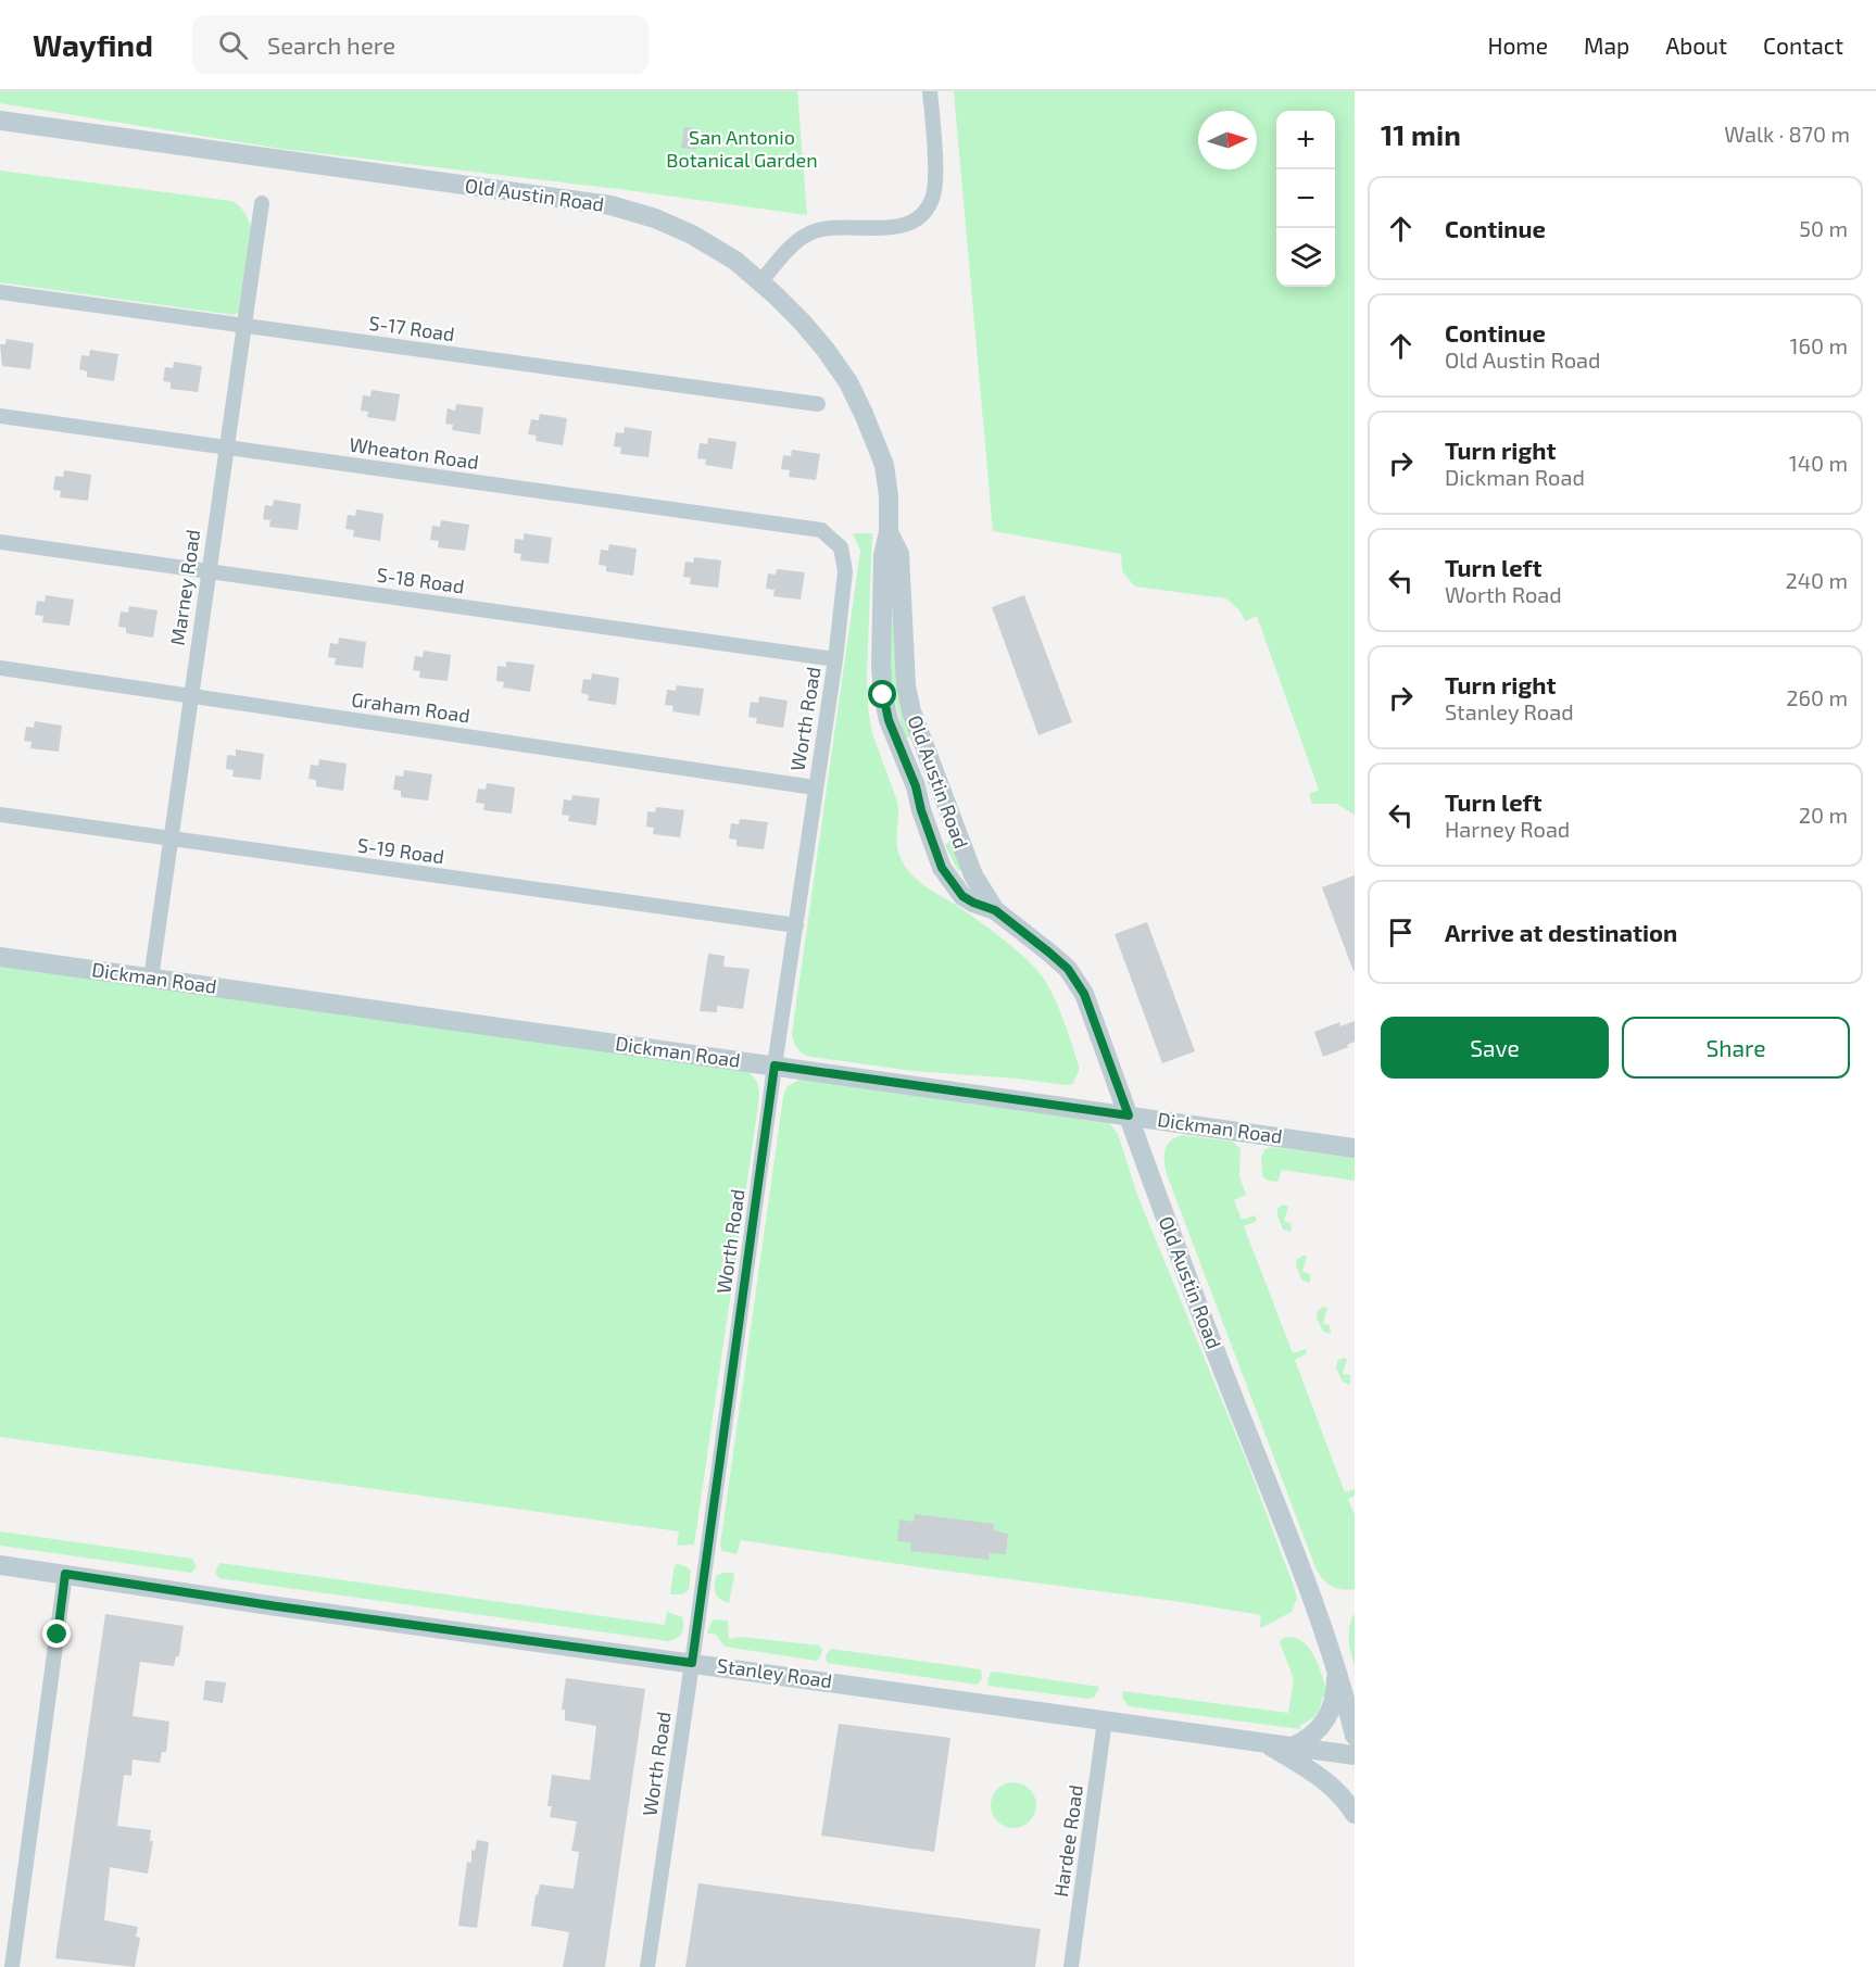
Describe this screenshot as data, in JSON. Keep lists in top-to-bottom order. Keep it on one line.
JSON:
{"streets":{"street":["Old Austin Road","S-17 Road","Wheaton Road","S-18 Road","Marney Road","Graham Road","Worth Road","S-19 Road","Dickman Road","Stanley Road","Hardee Road"]},"crossings":[["Old Austin Road","Dickman Road"],["S-17 Road","Marney Road"],["Wheaton Road","Marney Road"],["Wheaton Road","Worth Road"],["S-18 Road","Marney Road"],["S-18 Road","Worth Road"],["Marney Road","Graham Road"],["Marney Road","S-19 Road"],["Marney Road","Dickman Road"],["Graham Road","Worth Road"],["Worth Road","S-19 Road"],["Worth Road","Dickman Road"],["Worth Road","Stanley Road"],["Stanley Road","Hardee Road"]],"parks":["San Antonio Botanical Garden"],"north":"right","page":{"header":"Wayfind","search":"Search here","nav":["Home","Map","About","Contact"],"heading":["11 min","Walk · 870 m"],"map_buttons":["+","−"],"list":[["Continue","50 m"],["Continue","Old Austin Road","160 m"],["Turn right","Dickman Road","140 m"],["Turn left","Worth Road","240 m"],["Turn right","Stanley Road","260 m"],["Turn left","Harney Road","20 m"],"Arrive at destination"],"buttons":["Save","Share"]}}
